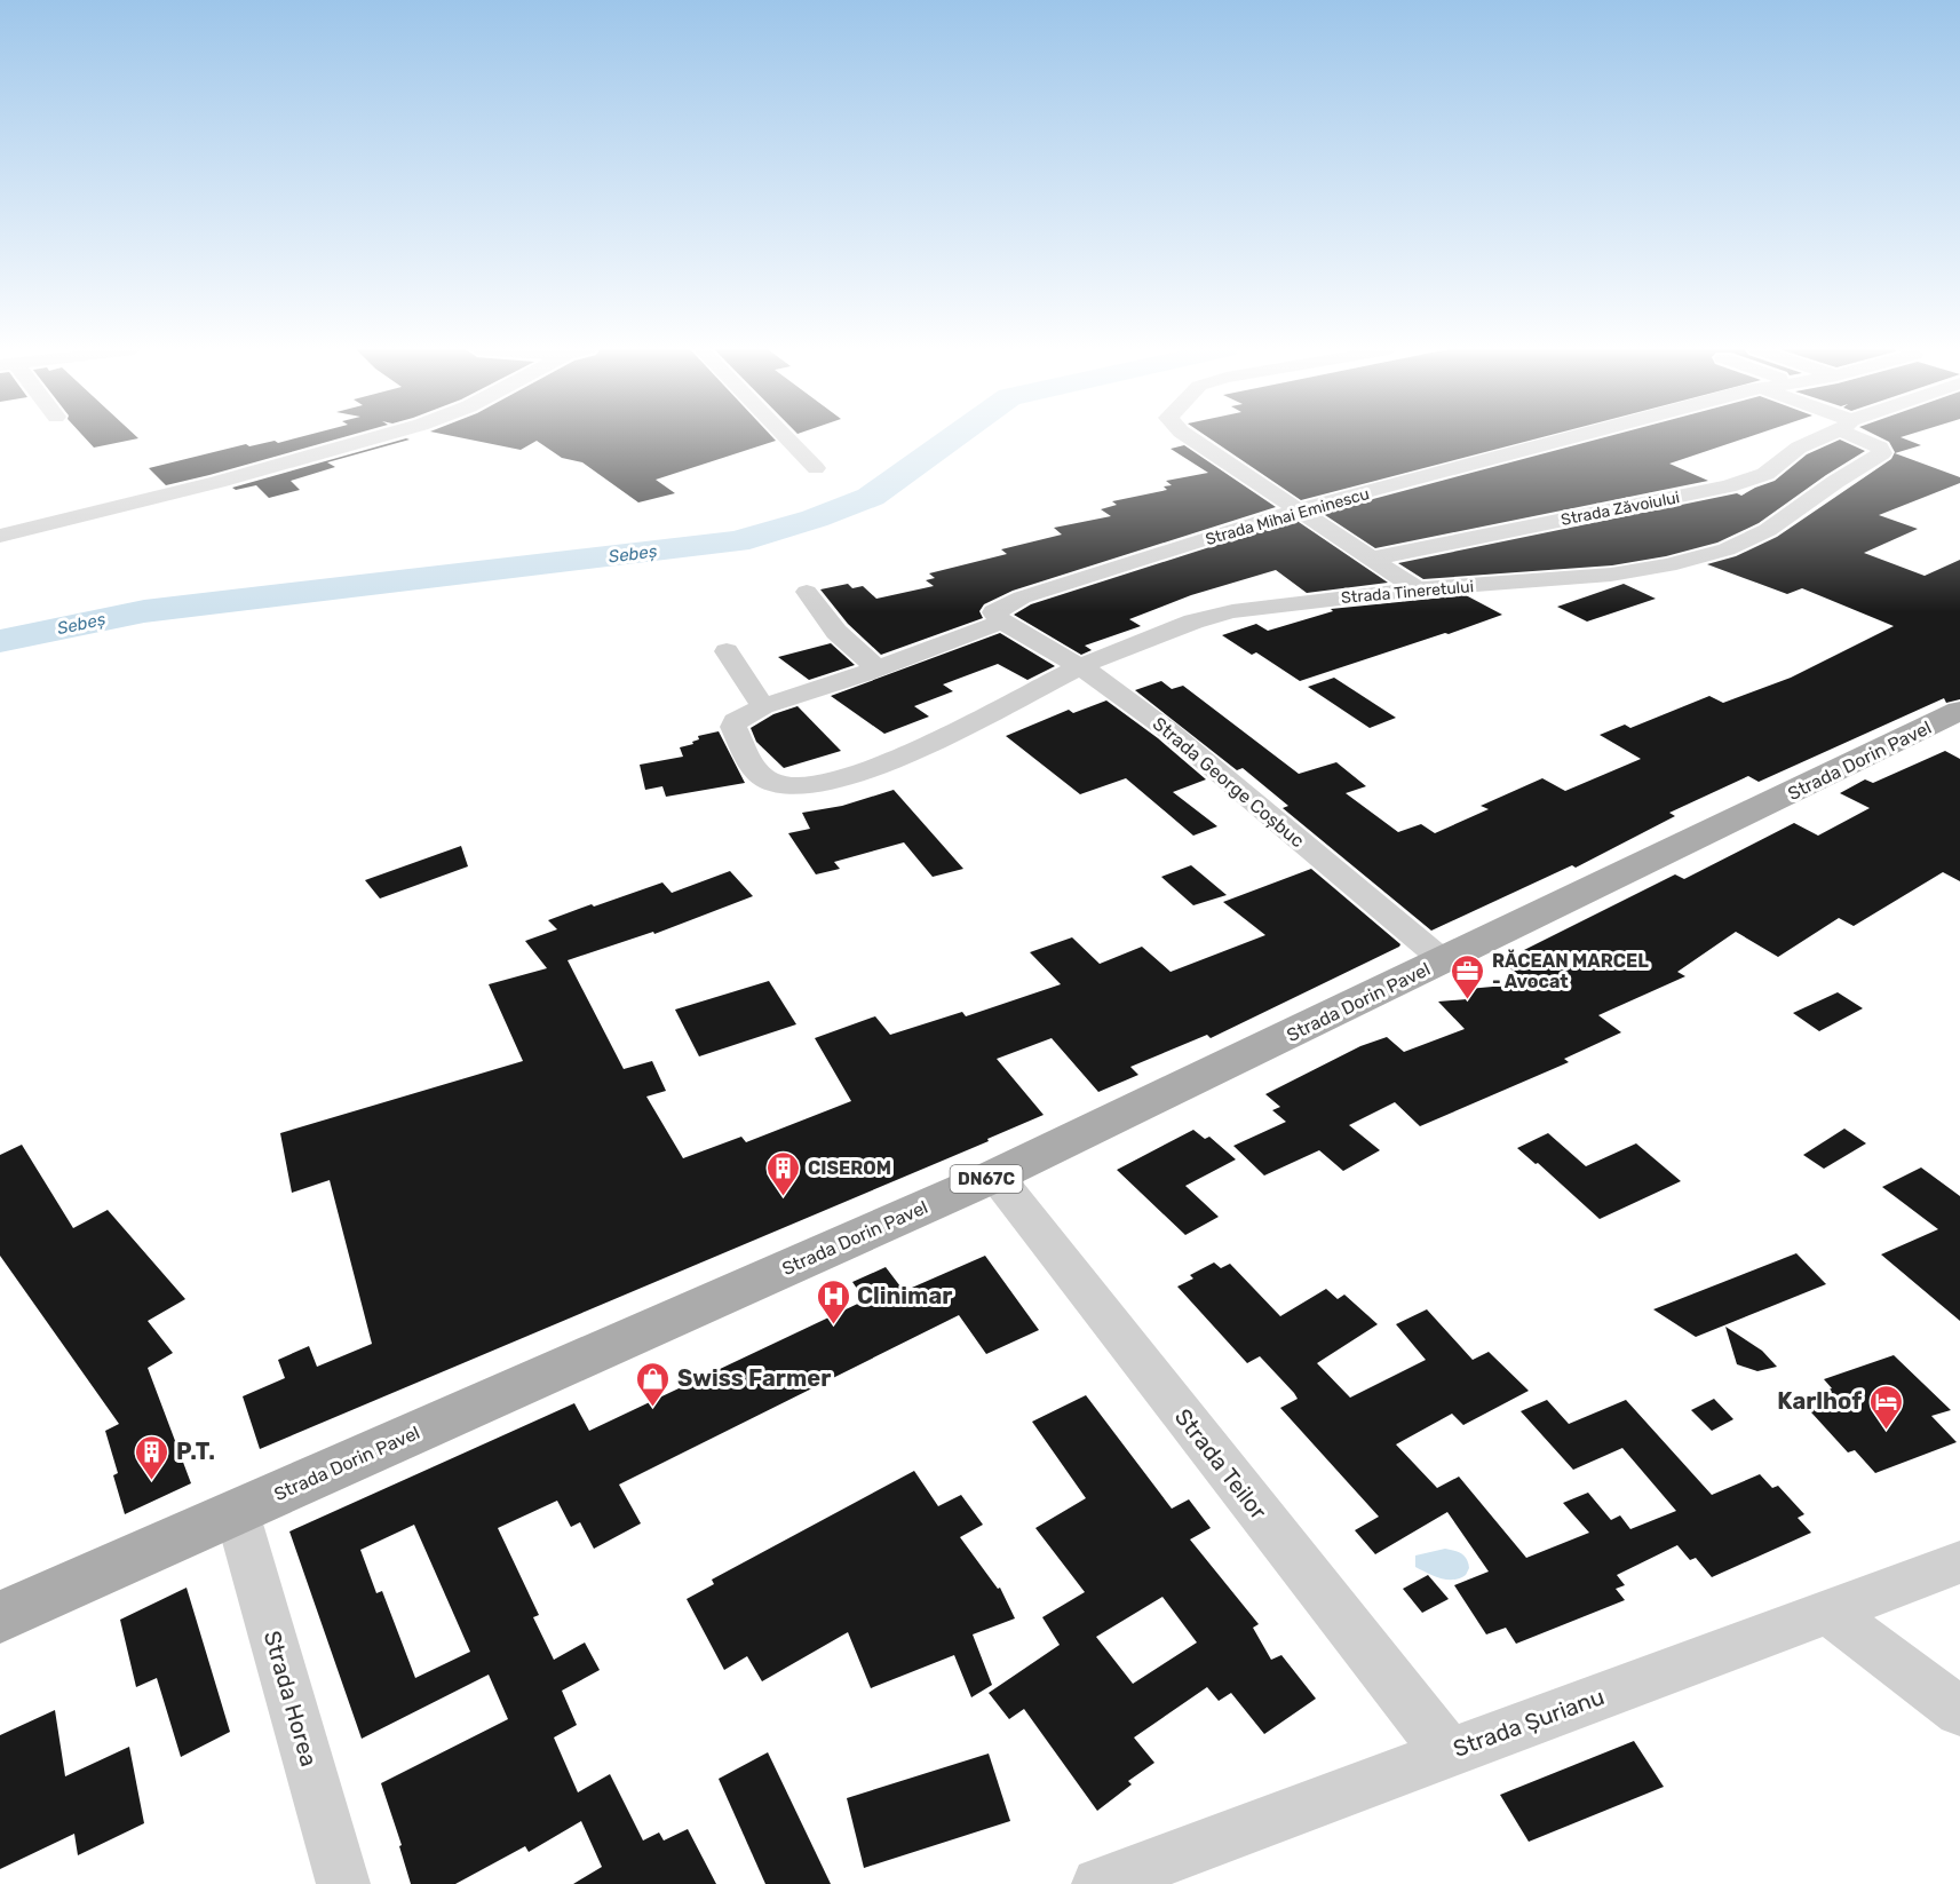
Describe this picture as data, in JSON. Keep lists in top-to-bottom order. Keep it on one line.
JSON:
{"streets":{"main road":["Strada Dorin Pavel","DN67C"],"street":["Strada Zăvoiului","Strada Mihai Eminescu","Strada Tineretului","Strada George Coșbuc","Strada Teilor","Strada Horea","Strada Șurianu"]},"crossings":[["Strada Mihai Eminescu","Strada George Coșbuc"],["Strada Tineretului","Strada George Coșbuc"],["Strada Dorin Pavel","Strada George Coșbuc"],["Strada Dorin Pavel","Strada Teilor"],["Strada Dorin Pavel","Strada Horea"],["Strada Teilor","Strada Șurianu"]],"water":["Sebeș"],"places":{"office":["RĂCEAN MARCEL - Avocat"],"building":["CISEROM","P.T."],"hospital":["Clinimar"],"shop":["Swiss Farmer"],"hotel":["Karlhof"]}}
